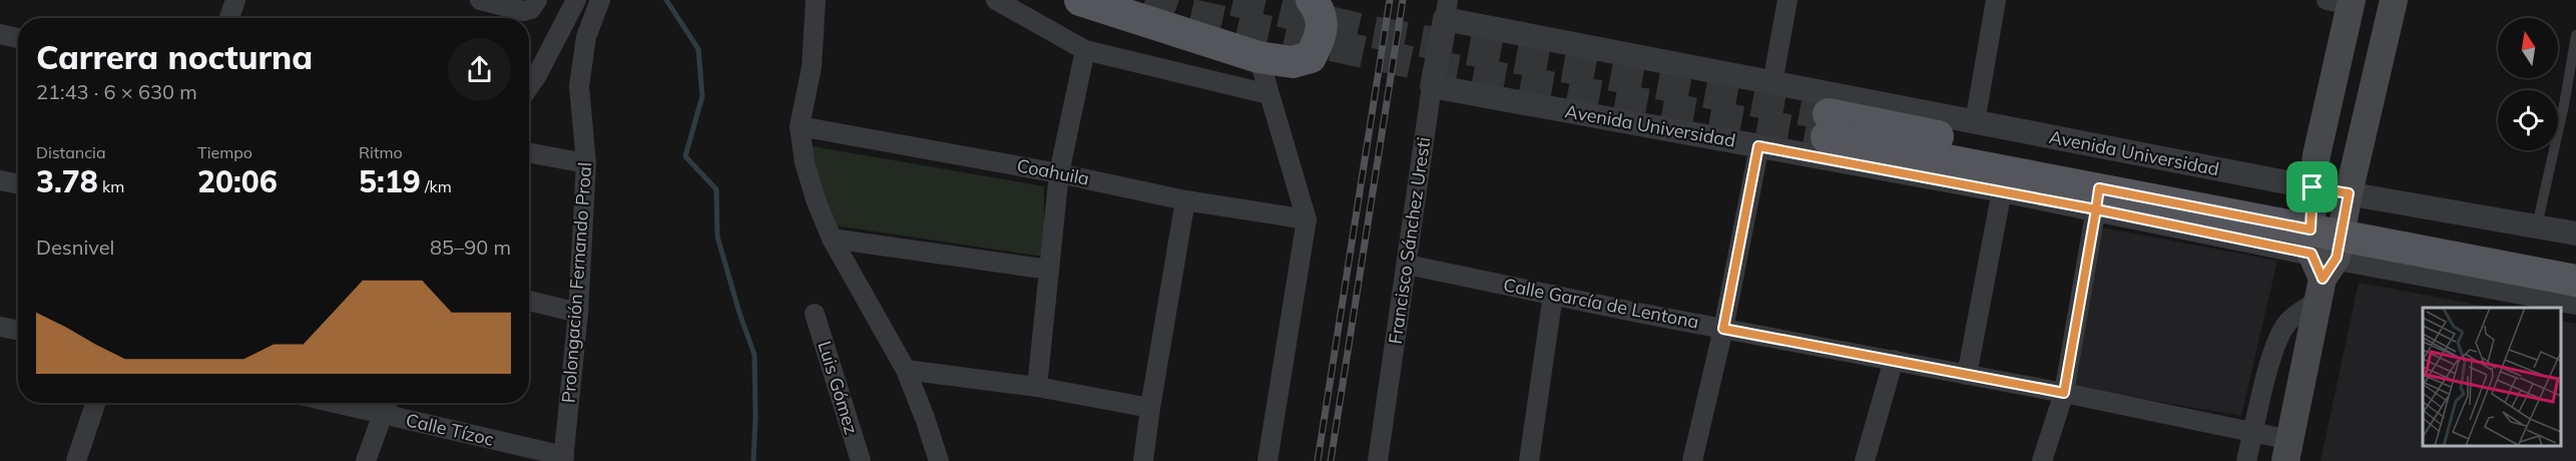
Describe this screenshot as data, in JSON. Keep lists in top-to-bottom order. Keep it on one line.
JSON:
{"streets":{"main road":["Avenida Universidad"],"street":["Coahuila","Francisco Sánchez Uresti","Prolongación Fernando Proal","Calle García de Lentona","Luis Gómez","Calle Tízoc"]},"crossings":[["Avenida Universidad","Francisco Sánchez Uresti"],["Francisco Sánchez Uresti","Calle García de Lentona"],["Prolongación Fernando Proal","Calle Tízoc"]],"north":"top","page":{"heading":["Carrera nocturna","21:43 · 6 × 630 m"],"stats":[["Distancia","3.78 km"],["Tiempo","20:06"],["Ritmo","5:19 /km"]],"chart":["Desnivel","85–90 m"]}}
